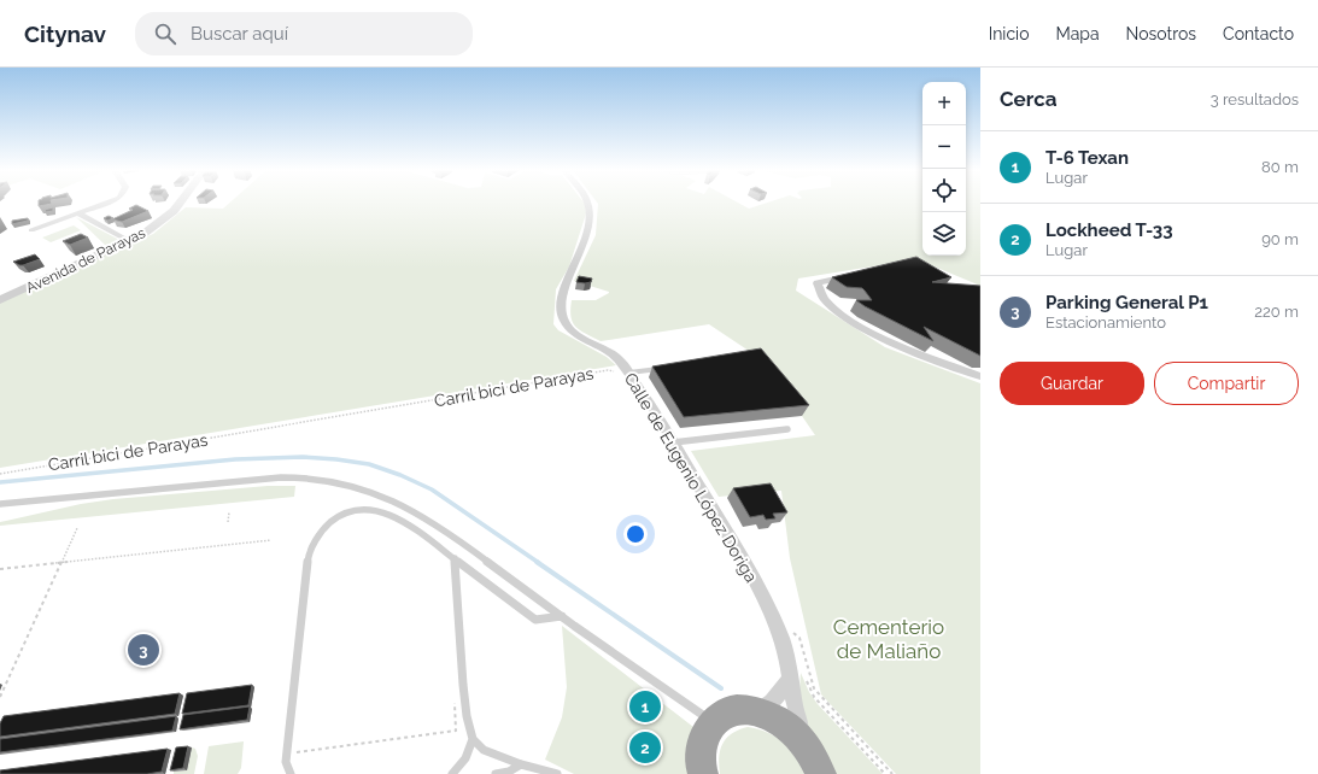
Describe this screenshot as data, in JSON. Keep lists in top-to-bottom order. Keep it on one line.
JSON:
{"streets":{"street":["Avenida de Parayas","Calle de Eugenio López Doriga"],"path":["Carril bici de Parayas"]},"crossings":[["Carril bici de Parayas","Calle de Eugenio López Doriga"]],"parks":["Cementerio de Maliaño"],"page":{"header":"Citynav","search":"Buscar aquí","nav":["Inicio","Mapa","Nosotros","Contacto"],"heading":["Cerca","3 resultados"],"map_buttons":["+","−"],"list":[{"mark":"1","name":"T-6 Texan","note":"Lugar","value":"80 m"},{"mark":"2","name":"Lockheed T-33","note":"Lugar","value":"90 m"},{"mark":"3","name":"Parking General P1","note":"Estacionamiento","value":"220 m"}],"buttons":["Guardar","Compartir"],"pins":["3","1","2"]}}
